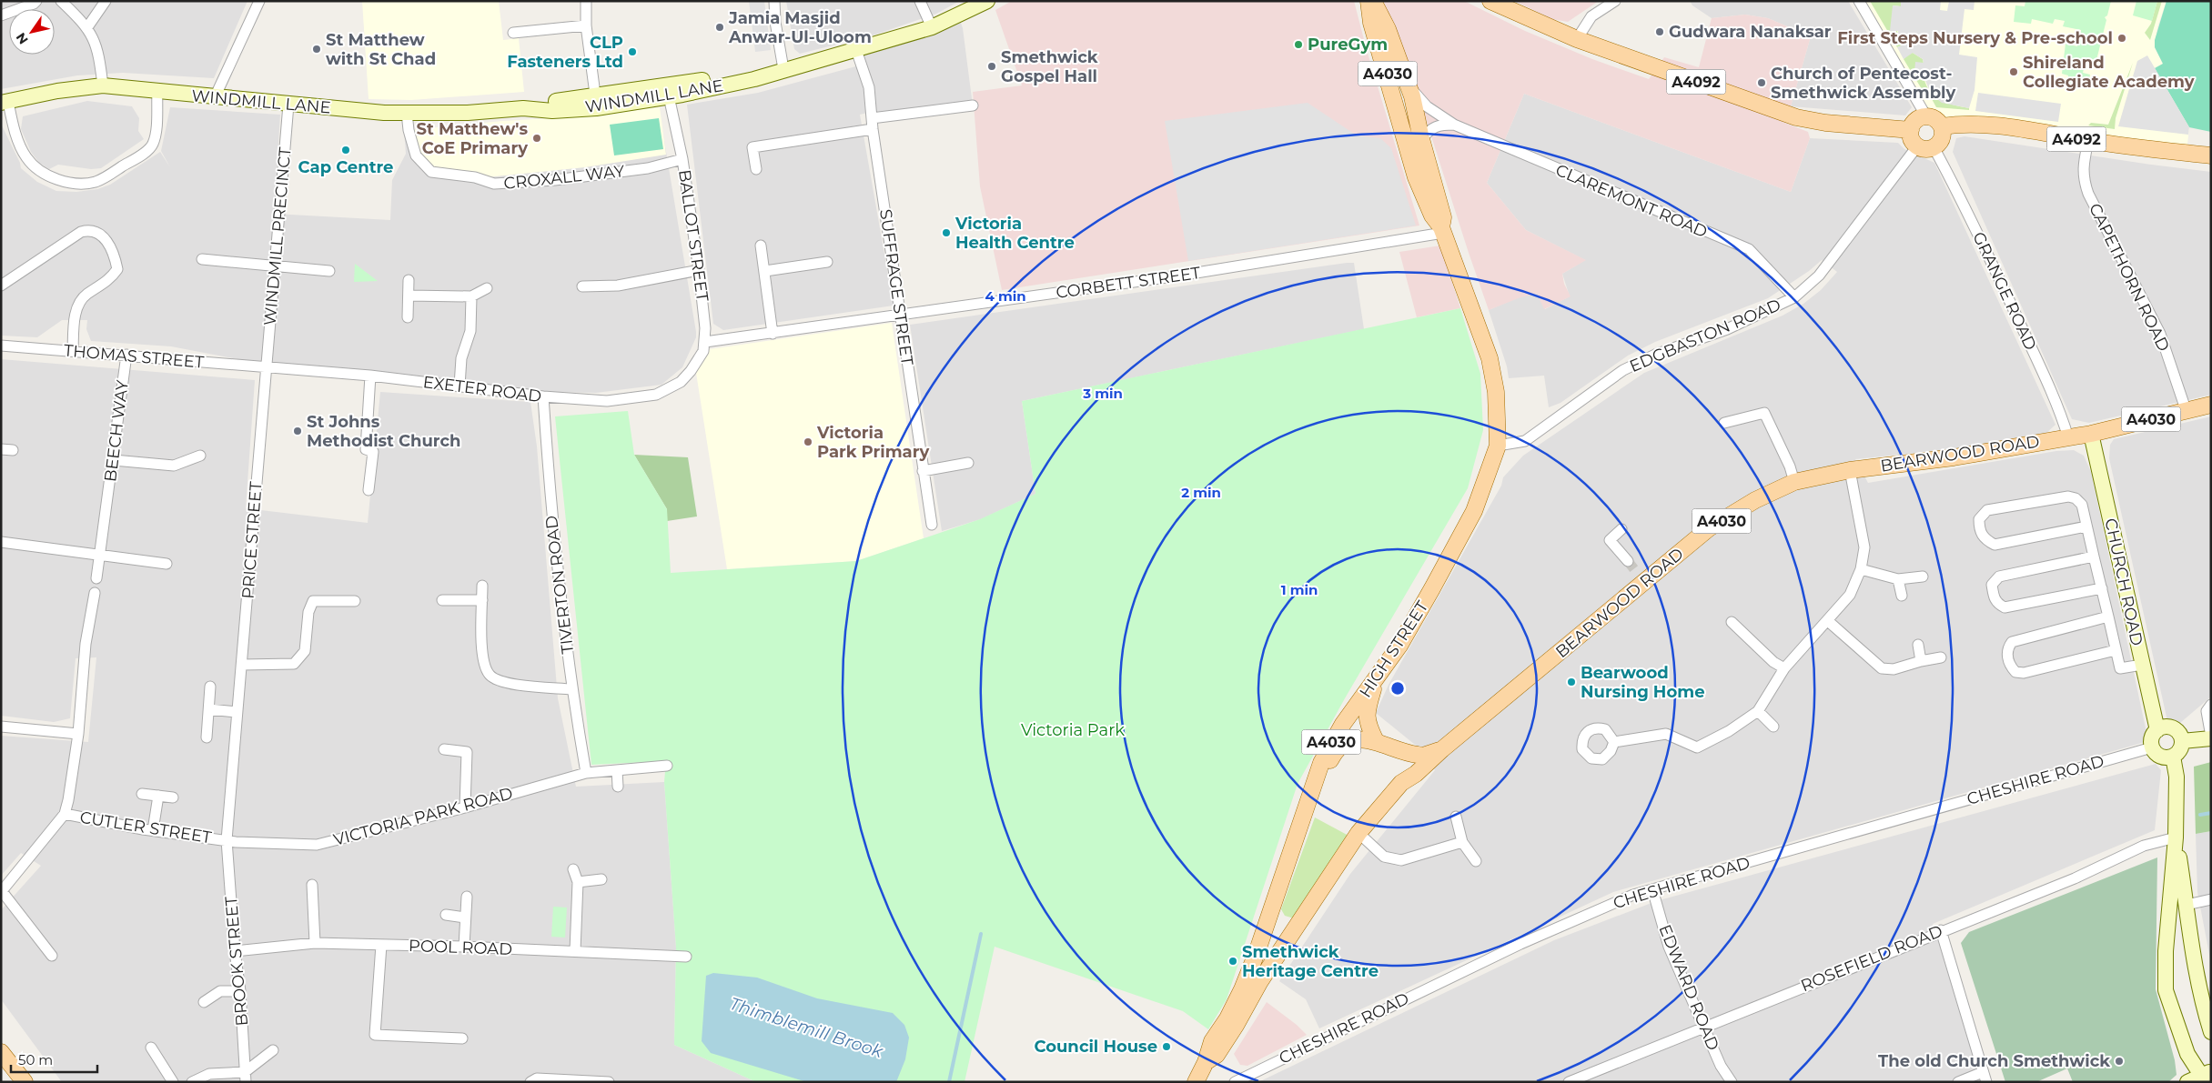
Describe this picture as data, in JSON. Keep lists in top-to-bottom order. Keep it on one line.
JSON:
{"streets":{"main road":["A4030","A4092","WINDMILL LANE","BEARWOOD ROAD","CHURCH ROAD","HIGH STREET"],"street":["CROXALL WAY","CLAREMONT ROAD","BALLOT STREET","WINDMILL PRECINCT","CAPETHORN ROAD","CORBETT STREET","SUFFRAGE STREET","GRANGE ROAD","EDGBASTON ROAD","THOMAS STREET","EXETER ROAD","BEECH WAY","PRICE STREET","TIVERTON ROAD","CHESHIRE ROAD","VICTORIA PARK ROAD","CUTLER STREET","POOL ROAD","ROSEFIELD ROAD","BROOK STREET","EDWARD ROAD"]},"crossings":[["A4030","CLAREMONT ROAD"],["A4030","BEARWOOD ROAD"],["A4030","HIGH STREET"],["A4092","CAPETHORN ROAD"],["A4092","GRANGE ROAD"],["A4092","EDGBASTON ROAD"],["WINDMILL LANE","CROXALL WAY"],["WINDMILL LANE","BALLOT STREET"],["WINDMILL LANE","WINDMILL PRECINCT"],["WINDMILL LANE","SUFFRAGE STREET"],["CROXALL WAY","BALLOT STREET"],["CLAREMONT ROAD","EDGBASTON ROAD"],["CLAREMONT ROAD","HIGH STREET"],["BALLOT STREET","CORBETT STREET"],["BALLOT STREET","EXETER ROAD"],["WINDMILL PRECINCT","THOMAS STREET"],["WINDMILL PRECINCT","EXETER ROAD"],["WINDMILL PRECINCT","PRICE STREET"],["CAPETHORN ROAD","BEARWOOD ROAD"],["CORBETT STREET","SUFFRAGE STREET"],["CORBETT STREET","HIGH STREET"],["GRANGE ROAD","EDGBASTON ROAD"],["GRANGE ROAD","BEARWOOD ROAD"],["EDGBASTON ROAD","HIGH STREET"],["THOMAS STREET","EXETER ROAD"],["THOMAS STREET","BEECH WAY"],["THOMAS STREET","PRICE STREET"],["EXETER ROAD","PRICE STREET"],["EXETER ROAD","TIVERTON ROAD"],["BEARWOOD ROAD","CHURCH ROAD"],["BEARWOOD ROAD","HIGH STREET"],["PRICE STREET","VICTORIA PARK ROAD"],["PRICE STREET","CUTLER STREET"],["PRICE STREET","BROOK STREET"],["CHURCH ROAD","CHESHIRE ROAD"],["TIVERTON ROAD","VICTORIA PARK ROAD"],["CHESHIRE ROAD","EDWARD ROAD"],["VICTORIA PARK ROAD","CUTLER STREET"],["VICTORIA PARK ROAD","BROOK STREET"],["CUTLER STREET","BROOK STREET"],["POOL ROAD","BROOK STREET"],["ROSEFIELD ROAD","EDWARD ROAD"]],"water":["Thimblemill Brook"],"parks":["Victoria Park"],"places":["Jamia Masjid Anwar-Ul-Uloom","Gudwara Nanaksar","First Steps Nursery & Pre-school","PureGym","St Matthew with St Chad","CLP Fasteners Ltd","Smethwick Gospel Hall","Shireland Collegiate Academy","Church of Pentecost- Smethwick Assembly","St Matthew's CoE Primary","Cap Centre","Victoria Health Centre","St Johns Methodist Church","Victoria Park Primary","Bearwood Nursing Home","Smethwick Heritage Centre","Council House","The old Church Smethwick"],"scale_bar":"50 m","north":"bottom left","rings":["4 min","3 min","2 min","1 min"]}
